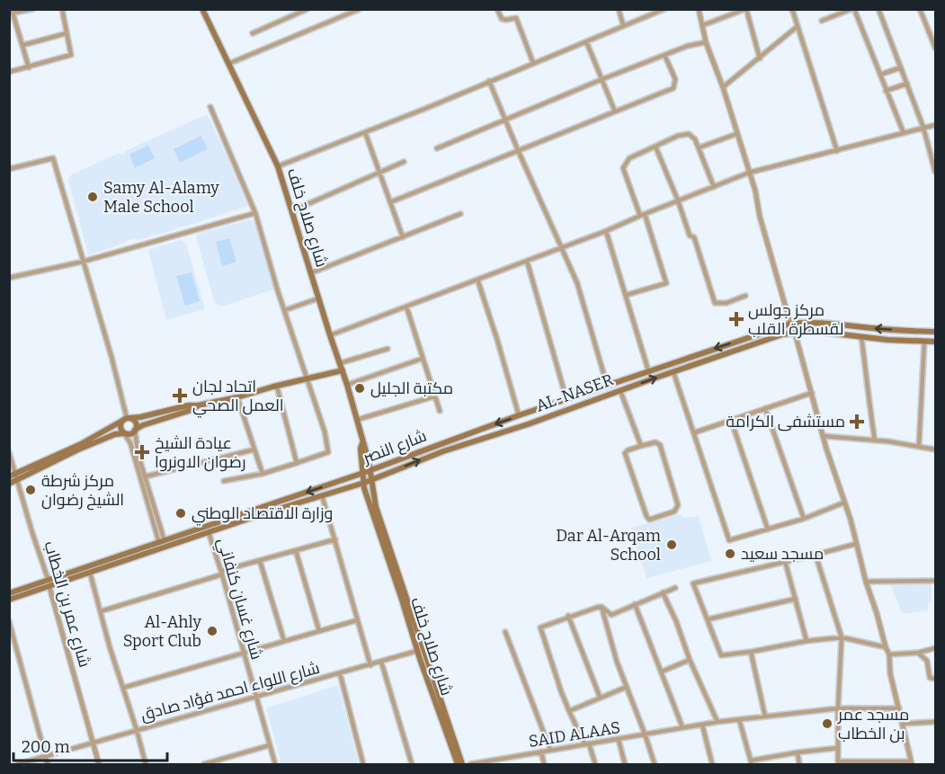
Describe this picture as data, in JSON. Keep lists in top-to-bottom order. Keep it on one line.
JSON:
{"streets":{"main road":["شارع صلاح خلف","AL-NASER","شارع النصر"],"street":["شارع غسان كنفاني","شارع عمر بن الخطاب","شارع اللواء احمد فؤاد صادق","SAID ALAAS"]},"crossings":[["شارع صلاح خلف","AL-NASER"],["شارع صلاح خلف","شارع النصر"],["شارع صلاح خلف","شارع اللواء احمد فؤاد صادق"],["AL-NASER","شارع النصر"],["شارع النصر","شارع غسان كنفاني"],["شارع النصر","شارع عمر بن الخطاب"],["شارع غسان كنفاني","شارع اللواء احمد فؤاد صادق"],["شارع عمر بن الخطاب","شارع اللواء احمد فؤاد صادق"]],"one_way":["AL-NASER"],"places":{"other":["Samy Al-Alamy Male School","مكتبة الجليل","مركز شرطة الشيخ رضوان","وزارة الاقتصاد الوطني","Dar Al-Arqam School","مسجد سعيد","Al-Ahly Sport Club","مسجد عمر بن الخطاب"],"health":["مركز جولس لقسطرة القلب","اتحاد لجان العمل الصحي","مستشفى الكرامة","عيادة الشيخ رضوان الاونروا"]},"scale_bar":"200 m"}
